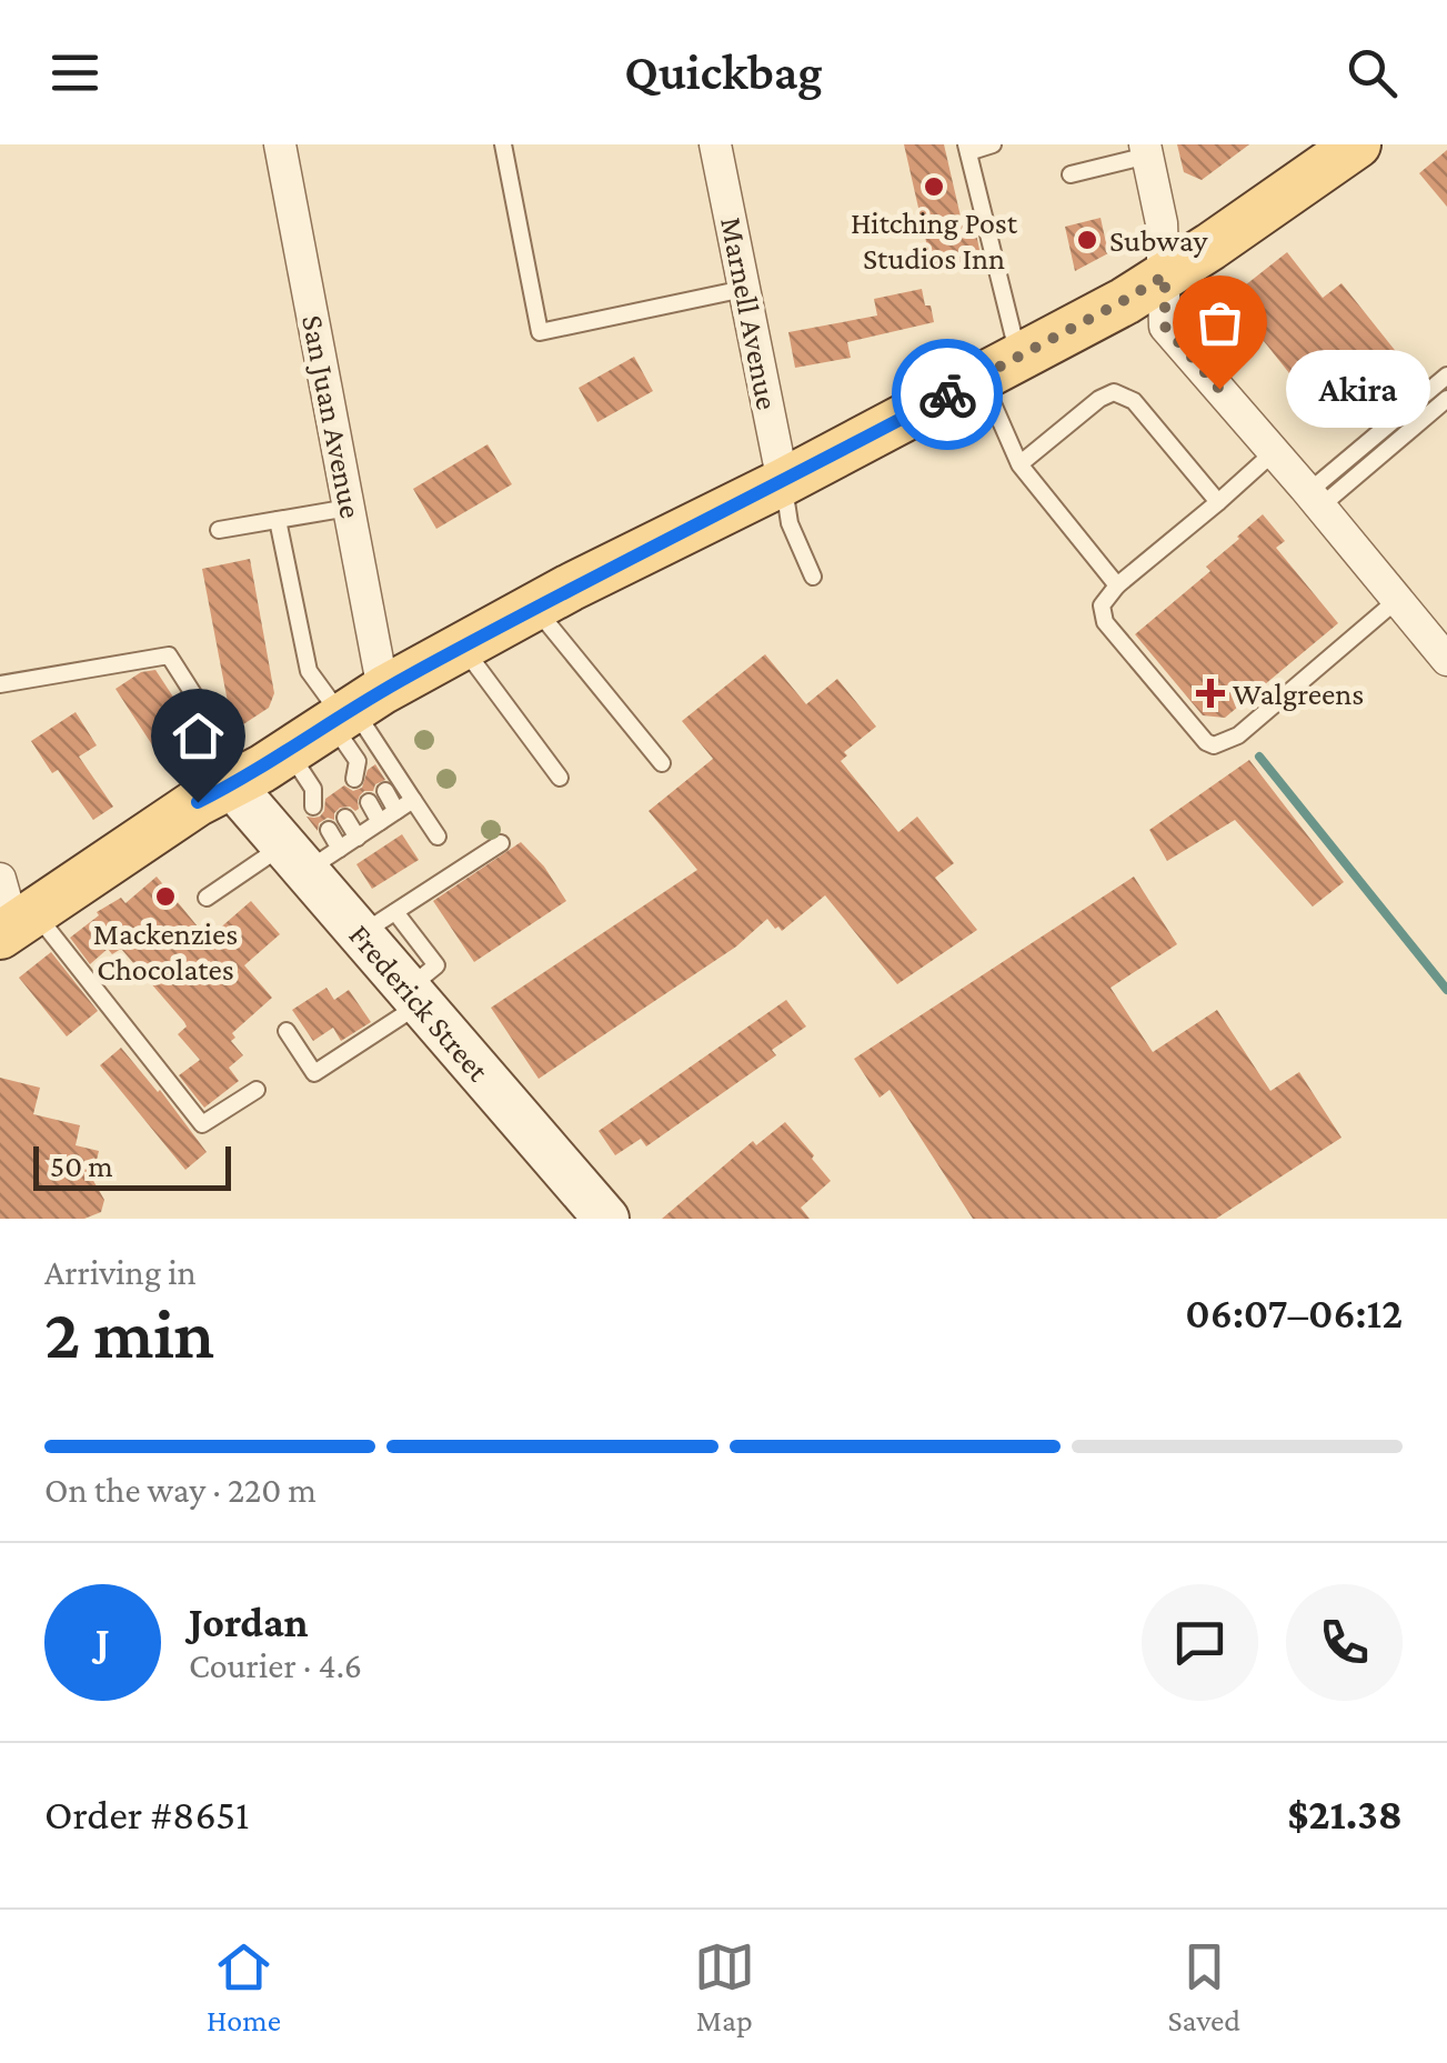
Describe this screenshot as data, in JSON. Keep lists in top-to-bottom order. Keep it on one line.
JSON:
{"streets":{"main road":["Frederick Street"],"street":["Marnell Avenue","San Juan Avenue"]},"places":{"other":["Hitching Post Studios Inn","Subway","Akira","Mackenzies Chocolates"],"health":["Walgreens"]},"scale_bar":"50 m","page":{"header":"Quickbag","bubble":"Akira","scale":"50 m","heading":["2 min","Arriving in","06:07–06:12"],"panel":["Jordan","Courier · 4.6","Order #8651","$21.38"],"bar":"On the way · 220 m","round":"J","tabs":["Home","Map","Saved"]}}
